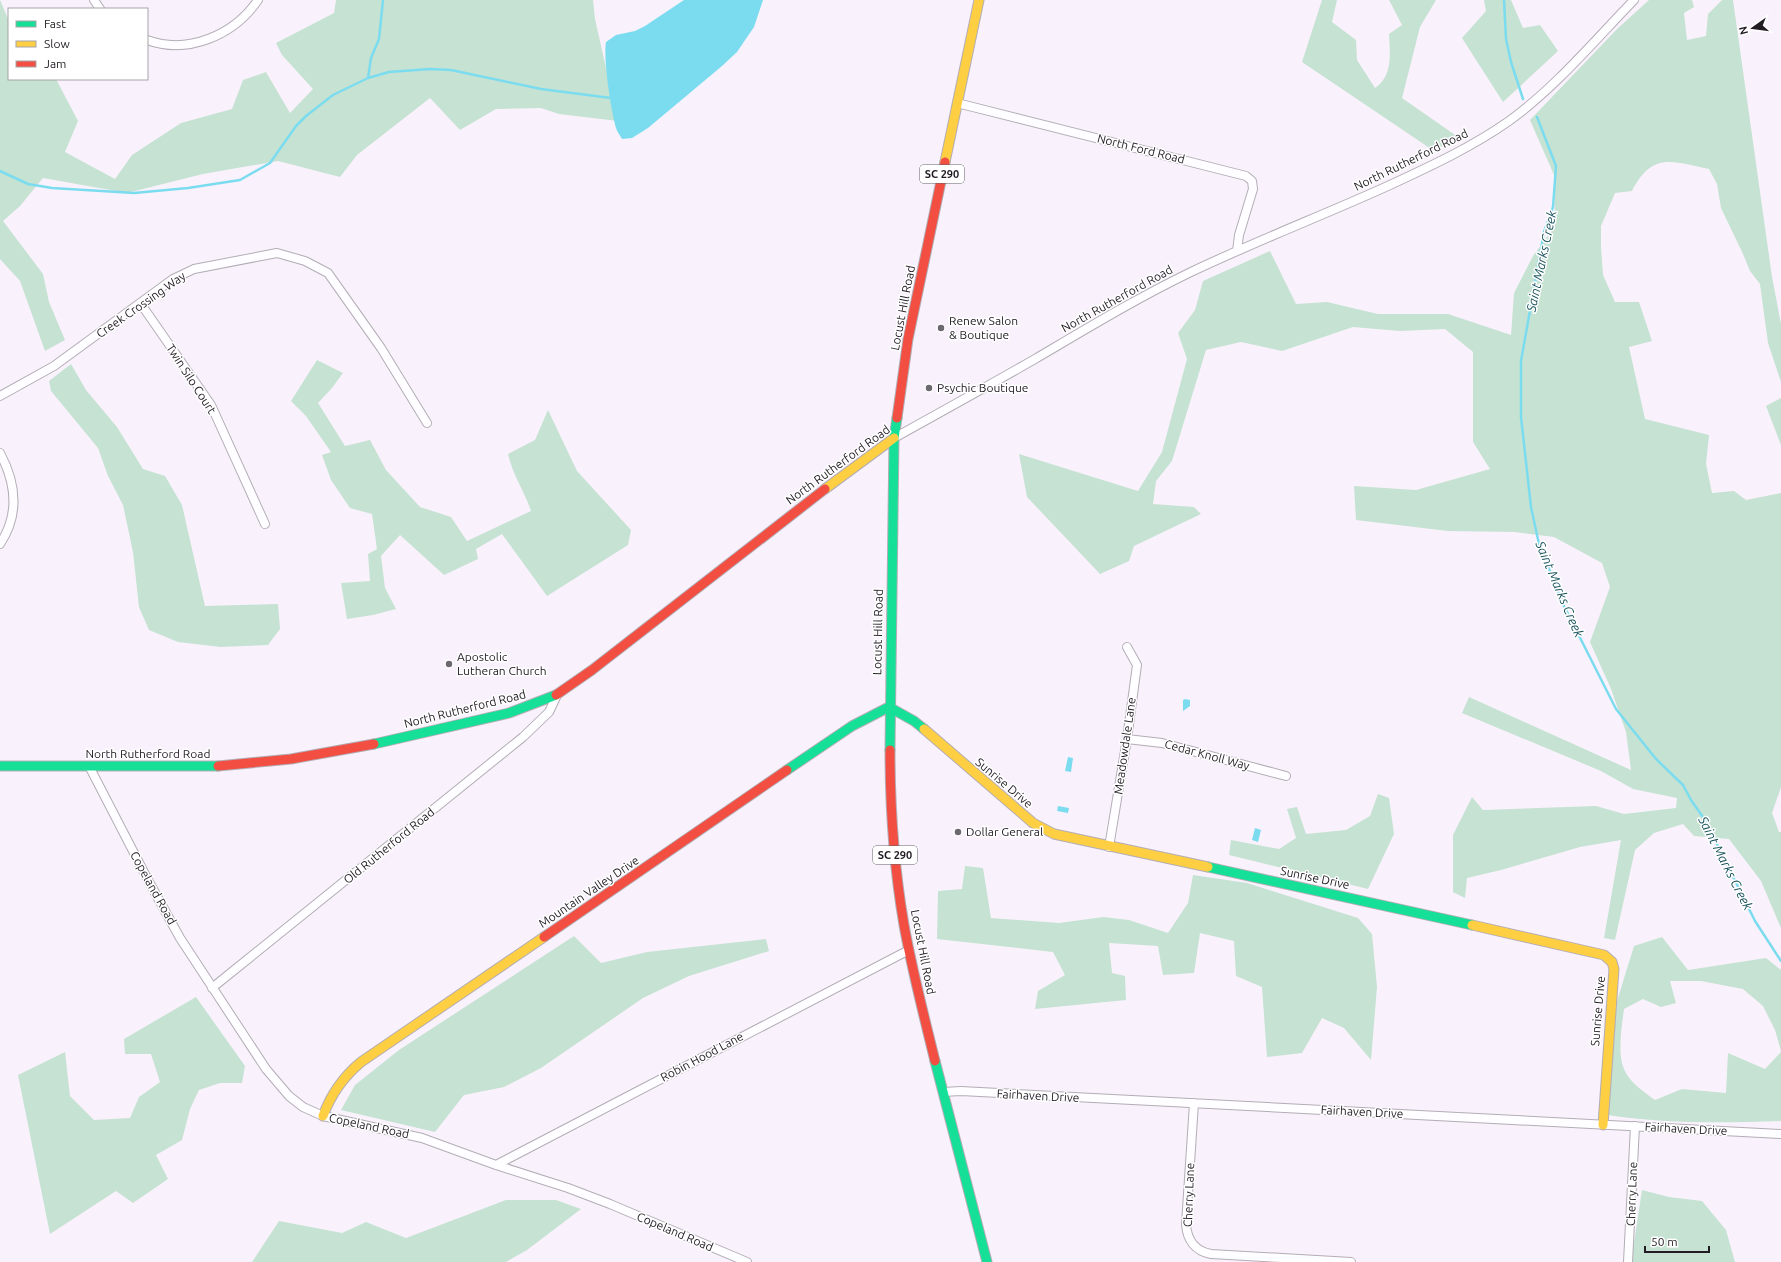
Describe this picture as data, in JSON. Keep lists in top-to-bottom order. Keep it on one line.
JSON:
{"streets":{"street":["North Ford Road","North Rutherford Road","SC 290","Creek Crossing Way","Locust Hill Road","Twin Silo Court","Meadowdale Lane","Cedar Knoll Way","Sunrise Drive","Old Rutherford Road","Copeland Road","Mountain Valley Drive","Robin Hood Lane","Fairhaven Drive","Cherry Lane"]},"crossings":[["North Ford Road","North Rutherford Road"],["North Ford Road","Locust Hill Road"],["North Rutherford Road","Locust Hill Road"],["North Rutherford Road","Old Rutherford Road"],["North Rutherford Road","Copeland Road"],["Creek Crossing Way","Twin Silo Court"],["Locust Hill Road","Sunrise Drive"],["Locust Hill Road","Mountain Valley Drive"],["Locust Hill Road","Robin Hood Lane"],["Locust Hill Road","Fairhaven Drive"],["Meadowdale Lane","Cedar Knoll Way"],["Meadowdale Lane","Sunrise Drive"],["Sunrise Drive","Mountain Valley Drive"],["Sunrise Drive","Fairhaven Drive"],["Old Rutherford Road","Copeland Road"],["Copeland Road","Mountain Valley Drive"],["Copeland Road","Robin Hood Lane"],["Fairhaven Drive","Cherry Lane"]],"water":["Saint Marks Creek"],"places":["Renew Salon & Boutique","Psychic Boutique","Apostolic Lutheran Church","Dollar General"],"legend":["Fast","Slow","Jam"],"scale_bar":"50 m","north":"left"}
